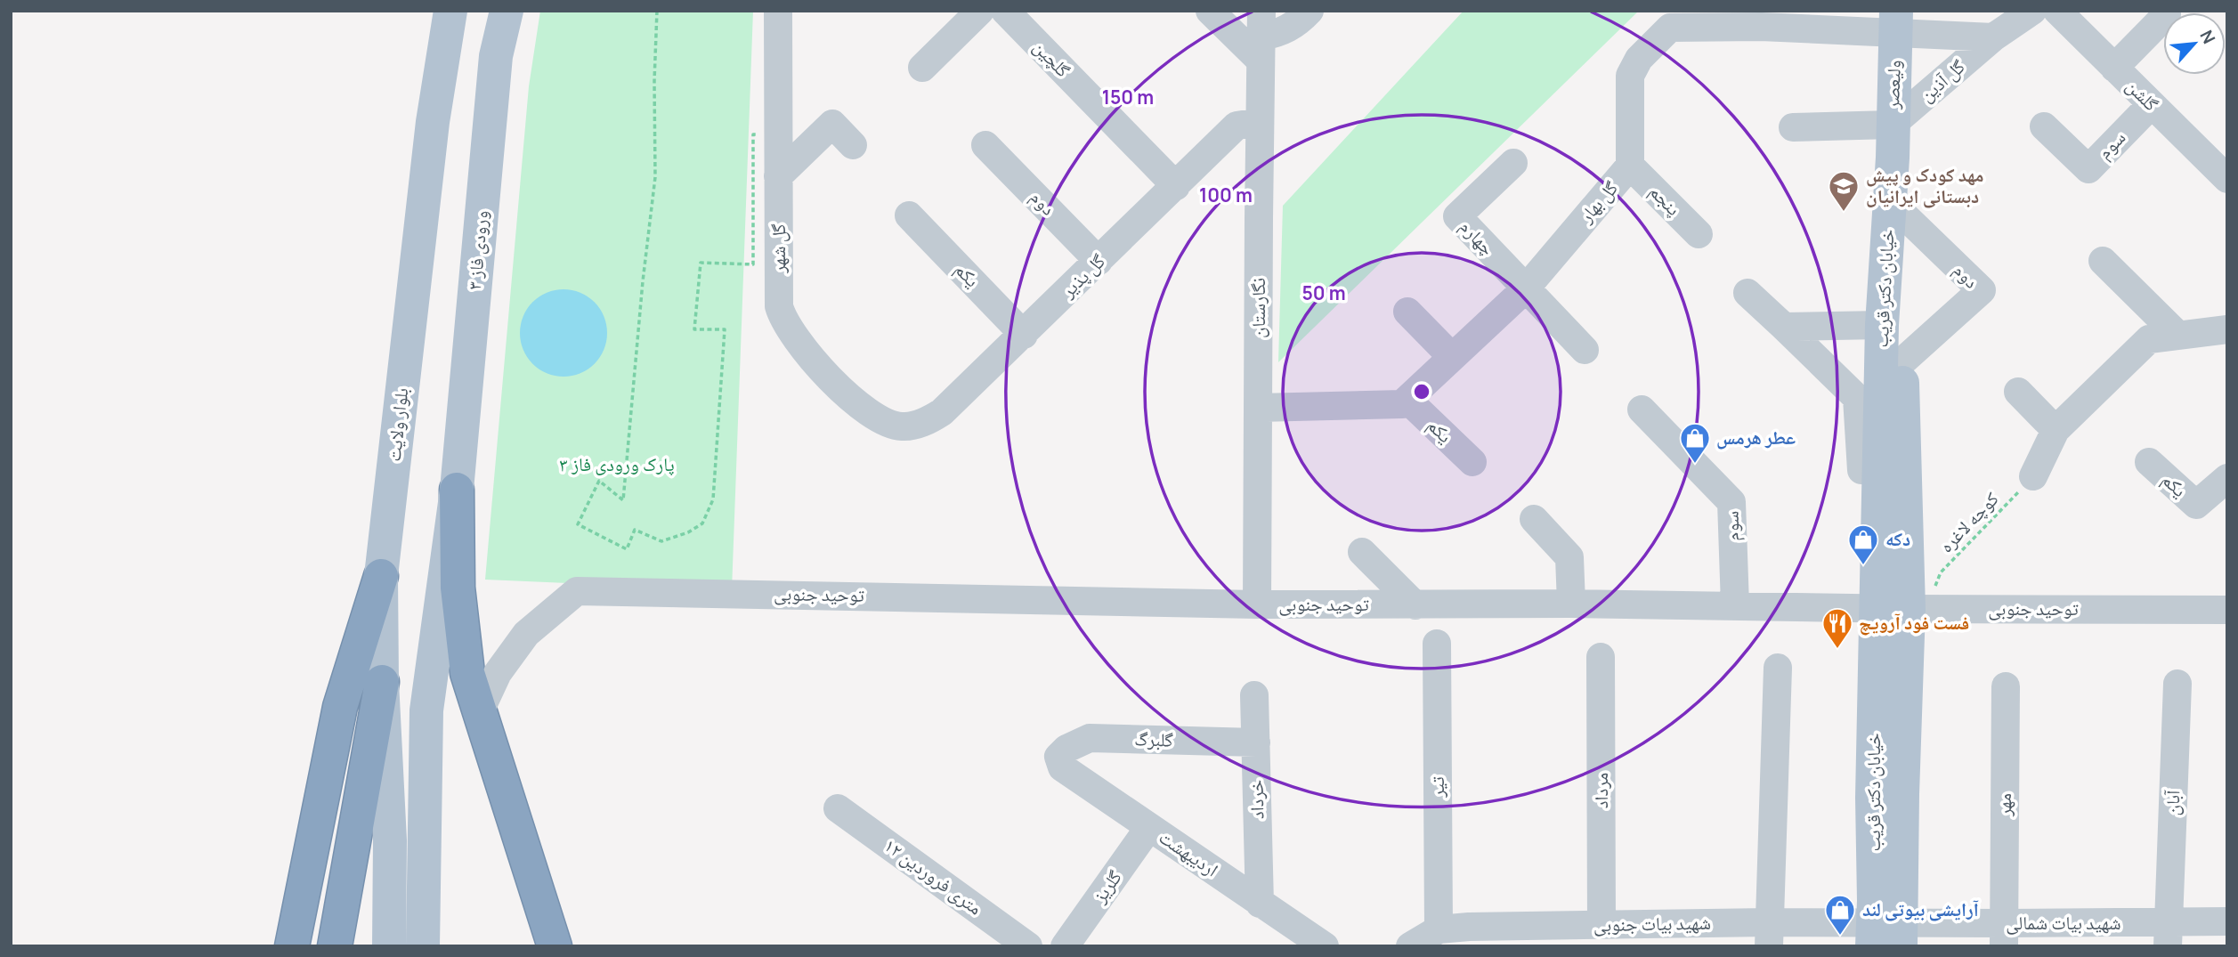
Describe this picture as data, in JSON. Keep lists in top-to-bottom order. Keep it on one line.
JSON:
{"streets":{"main road":["ولیعصر","ورودی فاز ۳","خیابان دکتر قریب","بلوار ولایت"],"street":["گلچین","گل آذین","گلشن","سوم","پنجم","گل بهار","دوم","چهارم","گل شهر","یکم","گل پذیر","نگارستان","توحید جنوبی","گلبرگ","تیر","مرداد","خرداد","آبان","مهر","اردیبهشت","۱۲ متری فروردین","گلریز","شهید بیات شمالی","شهید بیات جنوبی"],"path":["کوچه لاغره"]},"crossings":[["گلچین","گل پذیر"],["گل آذین","ولیعصر"],["گل آذین","گل بهار"],["گل آذین","خیابان دکتر قریب"],["ولیعصر","گل بهار"],["ولیعصر","خیابان دکتر قریب"],["گلشن","سوم"],["سوم","توحید جنوبی"],["پنجم","گل بهار"],["گل بهار","چهارم"],["گل بهار","یکم"],["دوم","گل پذیر"],["دوم","خیابان دکتر قریب"],["گل شهر","گل پذیر"],["یکم","گل پذیر"],["گل پذیر","نگارستان"],["خیابان دکتر قریب","کوچه لاغره"],["خیابان دکتر قریب","توحید جنوبی"],["خیابان دکتر قریب","شهید بیات شمالی"],["خیابان دکتر قریب","شهید بیات جنوبی"],["نگارستان","توحید جنوبی"],["کوچه لاغره","توحید جنوبی"],["گلبرگ","خرداد"],["گلبرگ","اردیبهشت"],["تیر","شهید بیات جنوبی"],["مرداد","شهید بیات جنوبی"],["خرداد","اردیبهشت"],["آبان","شهید بیات شمالی"],["مهر","شهید بیات شمالی"],["اردیبهشت","گلریز"],["شهید بیات شمالی","شهید بیات جنوبی"]],"parks":["پارک ورودی فاز ۳"],"places":{"school or university":["مهد کودک و پیش دبستانی ایرانیان"],"shop":["عطر هرمس","دکه","آرایشی بیوتی لند"],"restaurant":["فست فود آرویچ"]},"north":"top right","rings":["150 m","100 m","50 m"]}
